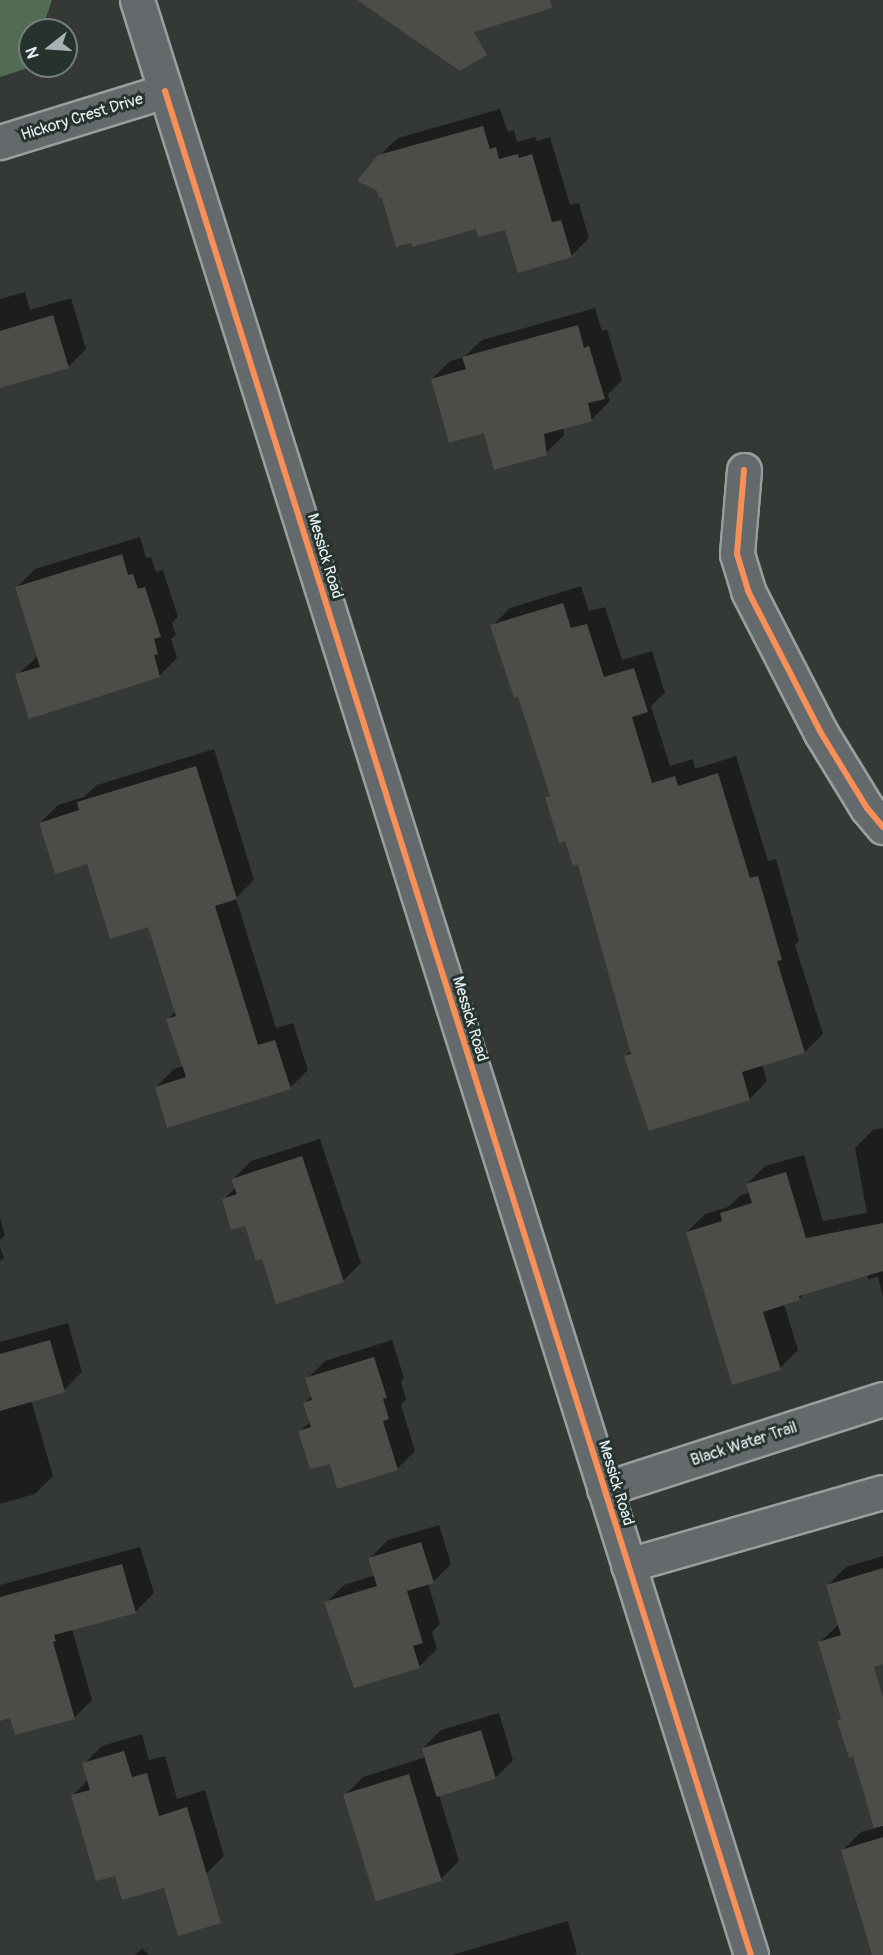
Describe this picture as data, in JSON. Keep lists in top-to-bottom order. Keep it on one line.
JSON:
{"streets":{"street":["Hickory Crest Drive","Messick Road","Black Water Trail"]},"crossings":[["Hickory Crest Drive","Messick Road"],["Messick Road","Black Water Trail"]],"north":"left"}
